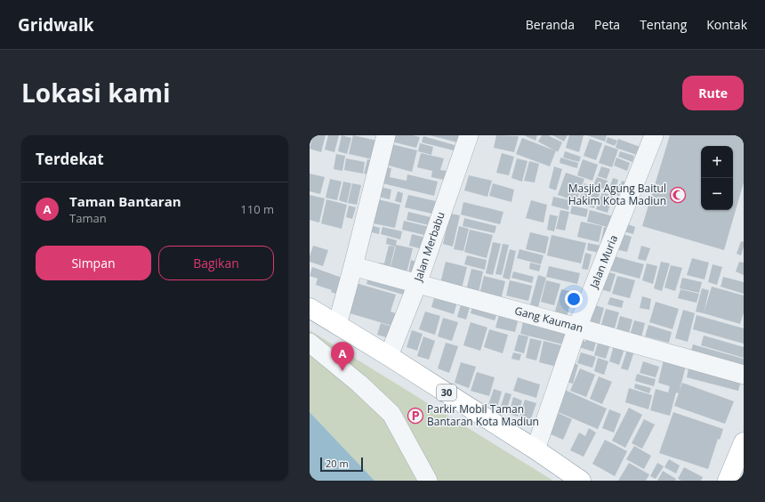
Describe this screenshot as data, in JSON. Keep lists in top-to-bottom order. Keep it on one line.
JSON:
{"streets":{"main road":["30"],"street":["Jalan Merbabu","Jalan Muria","Gang Kauman"]},"crossings":[["Jalan Merbabu","Gang Kauman"],["Jalan Merbabu","30"],["Jalan Muria","Gang Kauman"],["Jalan Muria","30"]],"places":{"mosque":["Masjid Agung Baitul Hakim Kota Madiun"],"parking":["Parkir Mobil Taman Bantaran Kota Madiun"]},"scale_bar":"20 m","page":{"header":"Gridwalk","nav":["Beranda","Peta","Tentang","Kontak"],"title":"Lokasi kami","buttons":["Rute",["Simpan","Bagikan"]],"heading":"Terdekat","map_buttons":["+","−"],"list":[{"mark":"A","name":"Taman Bantaran","note":"Taman","value":"110 m"}],"pins":"A","scale":"20 m"}}
